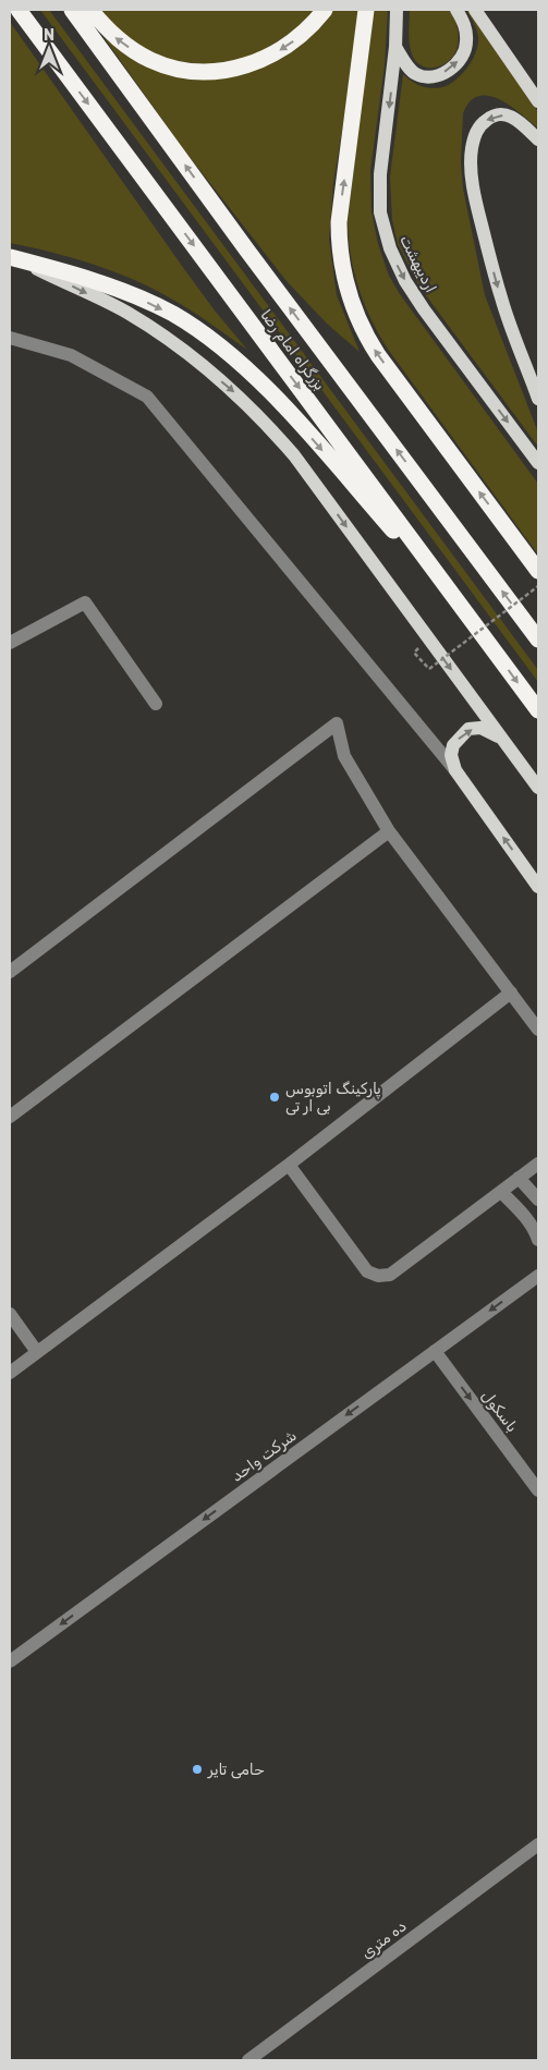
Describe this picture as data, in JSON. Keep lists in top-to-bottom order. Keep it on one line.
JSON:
{"streets":{"highway":["بزرگراه امام رضا"],"main road":["اردیبهشت"],"street":["باسکول","شرکت واحد","ده متری"]},"crossings":[["باسکول","شرکت واحد"]],"one_way":["اردیبهشت","باسکول","شرکت واحد"],"places":["پارکینگ اتوبوس بی ار تی","حامی تایر"],"north":"top"}
